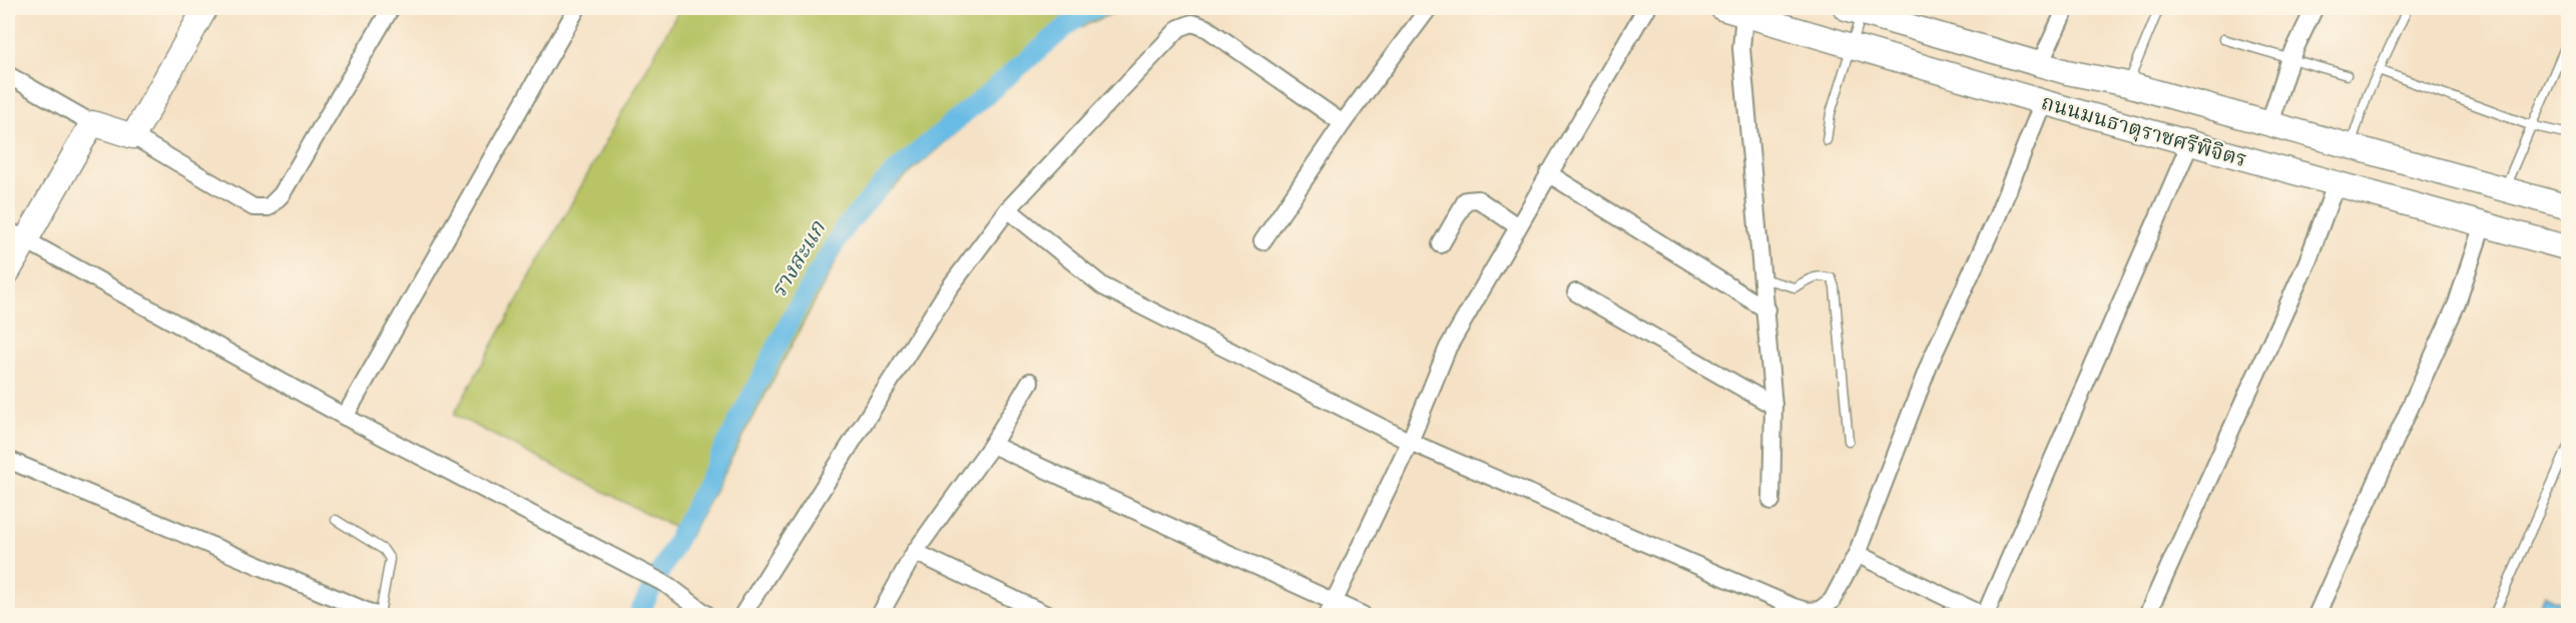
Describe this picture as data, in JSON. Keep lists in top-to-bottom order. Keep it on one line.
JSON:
{"streets":{"street":["ถนนมนธาตุราชศรีพิจิตร"]},"water":["รางสะแก"]}
